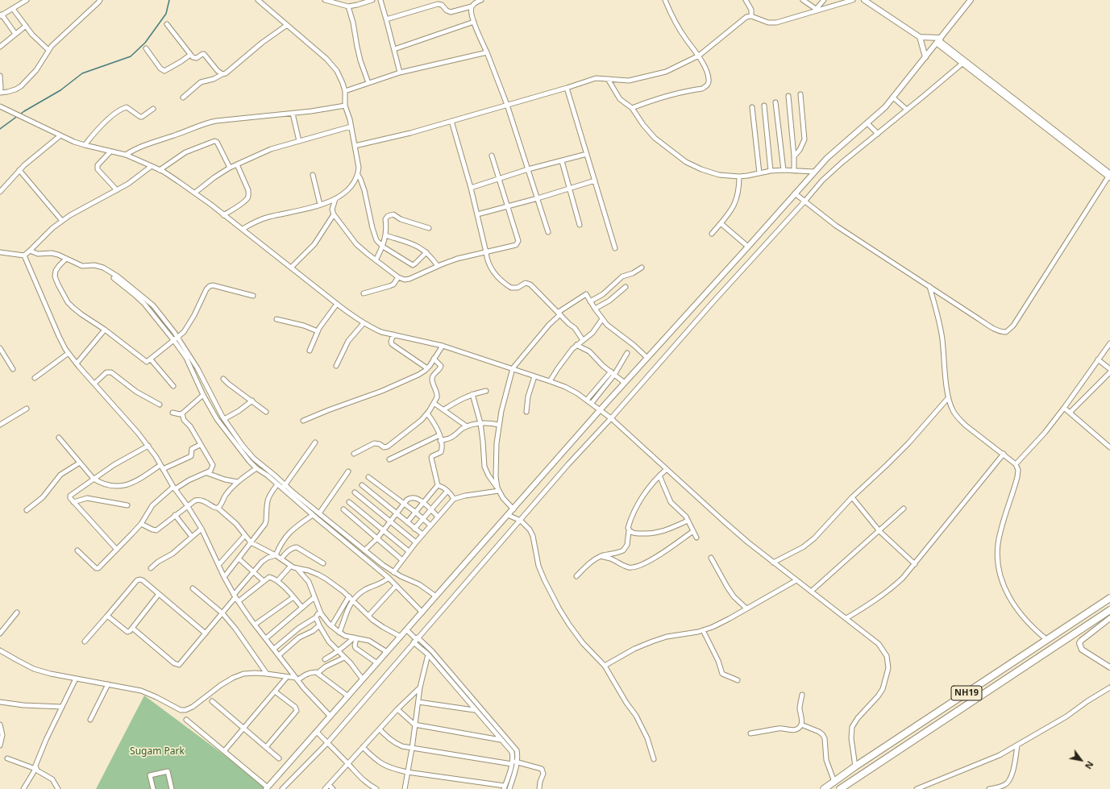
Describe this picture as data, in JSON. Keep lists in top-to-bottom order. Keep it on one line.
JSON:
{"streets":{"highway":["NH19"]},"parks":["Sugam Park"],"north":"bottom right"}
